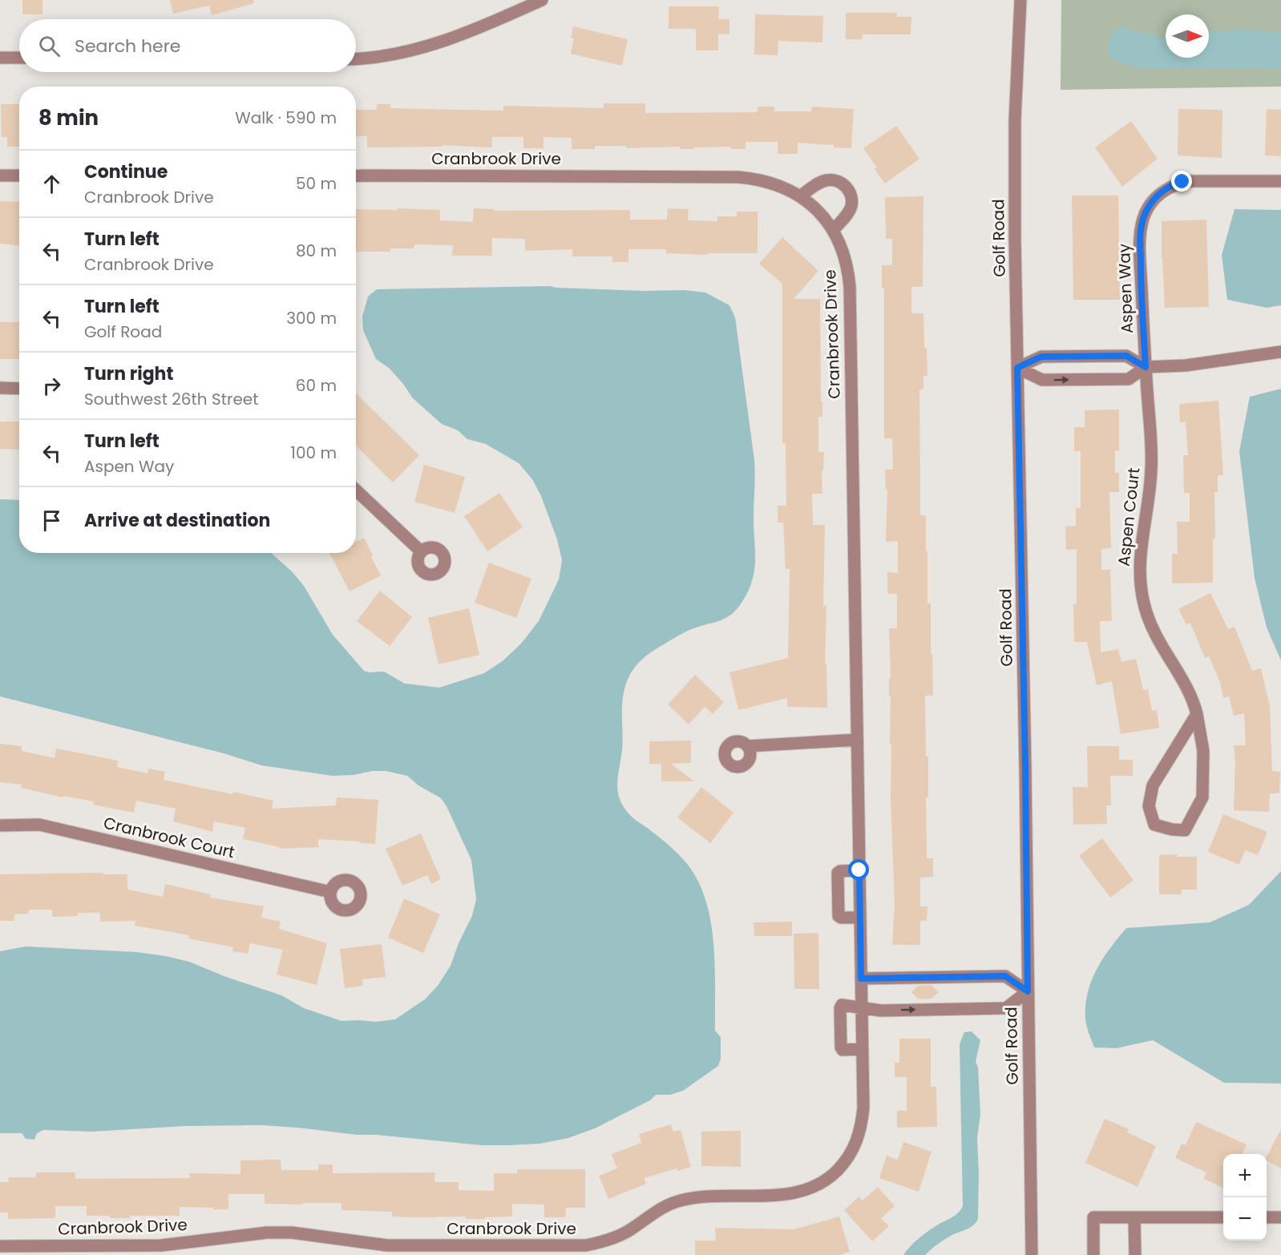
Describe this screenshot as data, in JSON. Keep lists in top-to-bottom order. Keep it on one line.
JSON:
{"streets":{"street":["Cranbrook Drive","Golf Road","Aspen Way","Aspen Court","Cranbrook Court"]},"crossings":[["Aspen Way","Aspen Court"]],"north":"right","page":{"search":"Search here","heading":["8 min","Walk · 590 m"],"list":[["Continue","Cranbrook Drive","50 m"],["Turn left","Cranbrook Drive","80 m"],["Turn left","Golf Road","300 m"],["Turn right","Southwest 26th Street","60 m"],["Turn left","Aspen Way","100 m"],"Arrive at destination"],"map_buttons":["+","−"]}}
